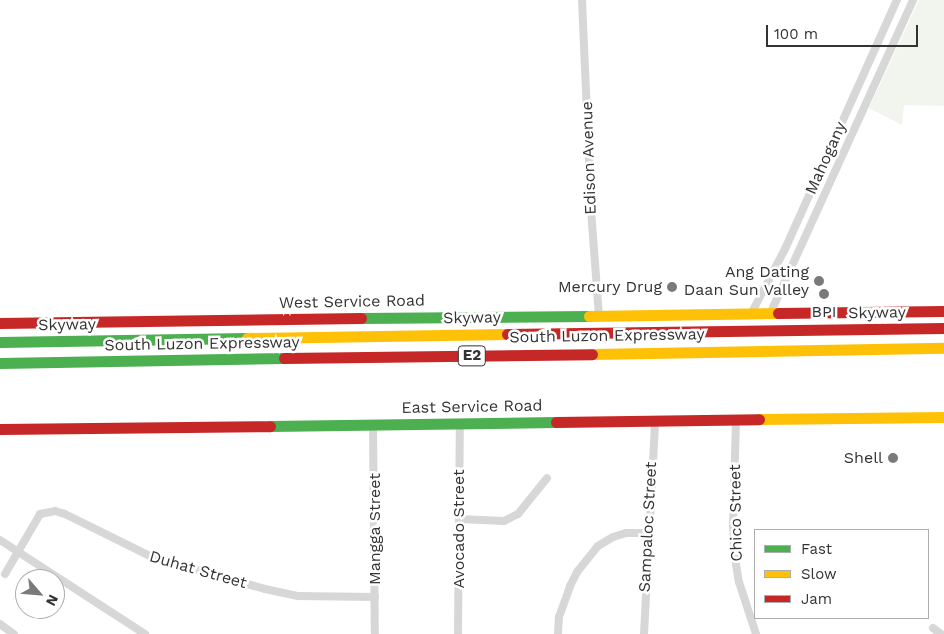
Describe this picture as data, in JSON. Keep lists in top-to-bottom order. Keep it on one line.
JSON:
{"streets":{"main road":["West Service Road","Skyway","South Luzon Expressway","E2","East Service Road"],"street":["Edison Avenue","Mahogany","Chico Street","Sampaloc Street","Mangga Street","Avocado Street","Duhat Street"]},"crossings":[["Edison Avenue","West Service Road"],["Mahogany","West Service Road"],["East Service Road","Chico Street"],["East Service Road","Sampaloc Street"],["East Service Road","Mangga Street"],["East Service Road","Avocado Street"],["Mangga Street","Duhat Street"]],"places":["Ang Dating Daan Sun Valley","Mercury Drug","BPI","Shell"],"legend":["Fast","Slow","Jam"],"scale_bar":"100 m","north":"bottom right"}
